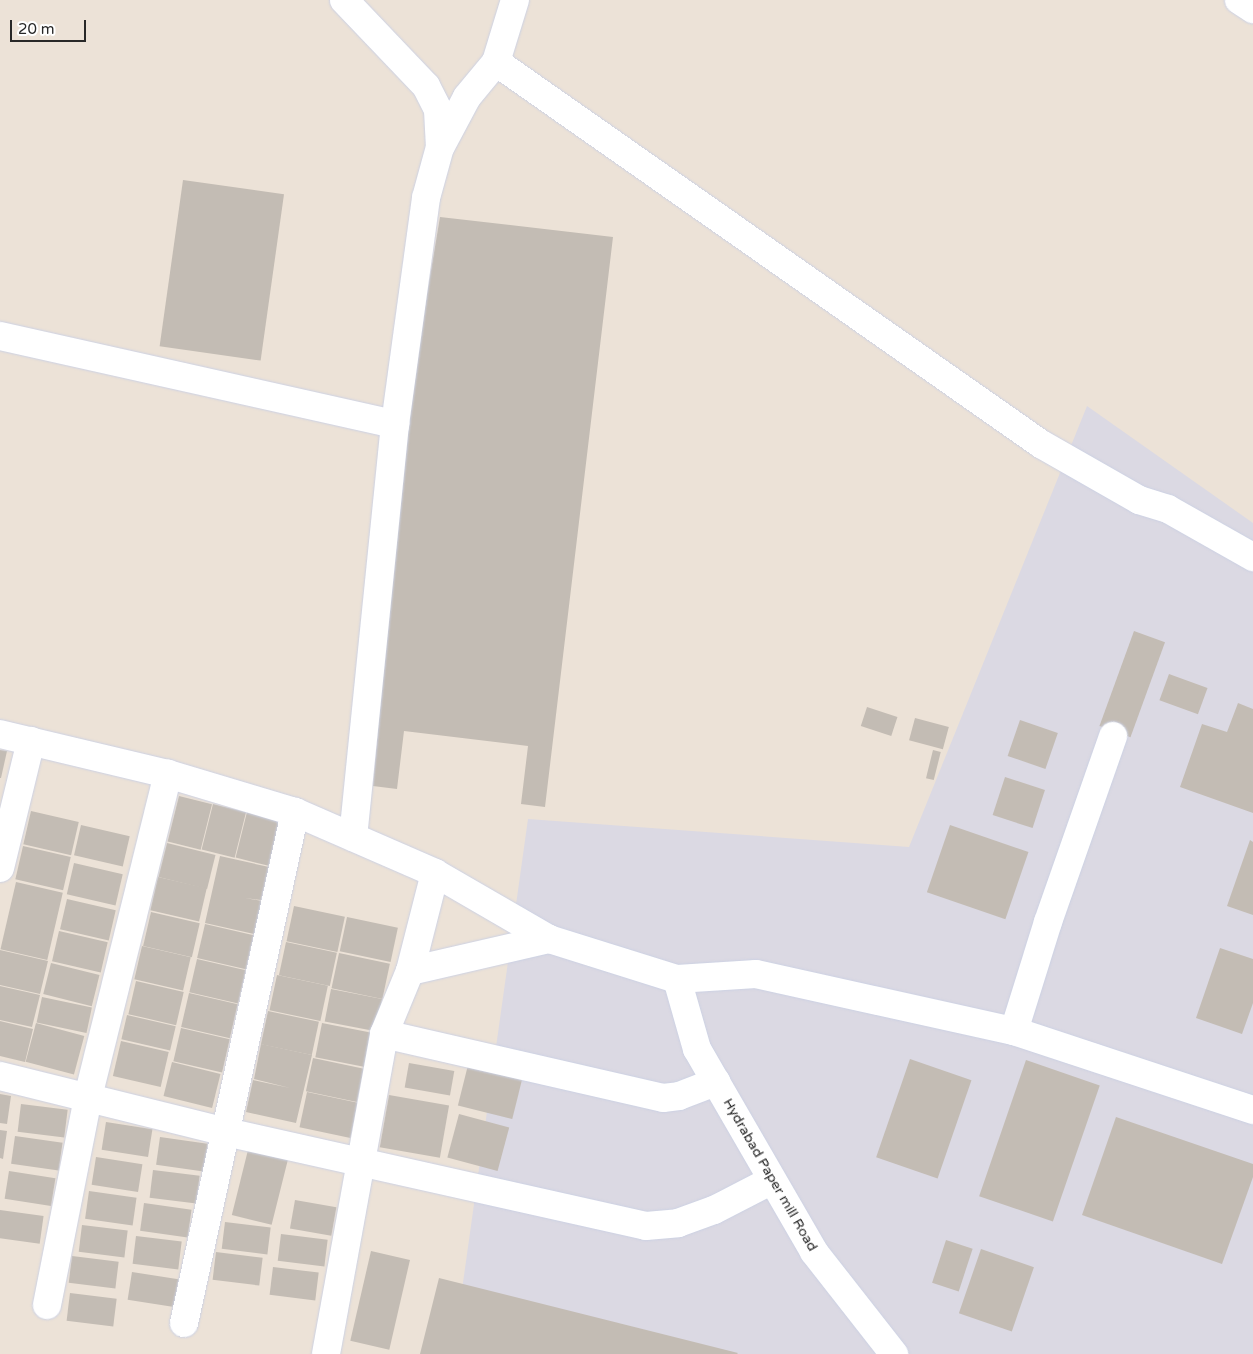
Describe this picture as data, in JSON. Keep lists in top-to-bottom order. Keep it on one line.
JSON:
{"streets":{"street":["Hydrabad Paper mill Road"]},"scale_bar":"20 m"}
